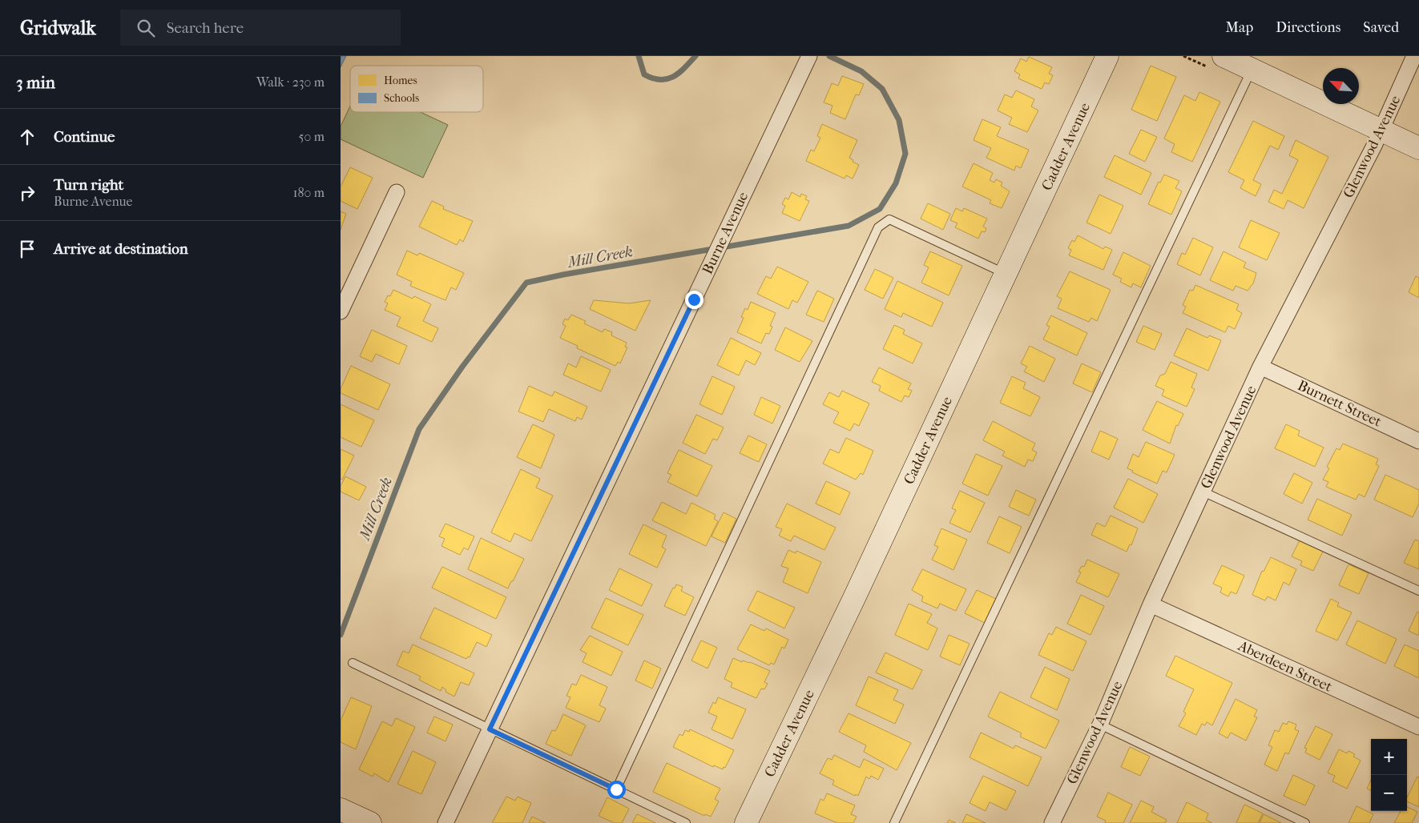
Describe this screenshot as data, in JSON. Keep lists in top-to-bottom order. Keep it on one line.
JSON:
{"streets":{"main road":["Cadder Avenue"],"street":["Glenwood Avenue","Burne Avenue","Burnett Street","Aberdeen Street"]},"crossings":[["Glenwood Avenue","Burnett Street"],["Glenwood Avenue","Aberdeen Street"]],"water":["Mill Creek"],"legend":["Homes","Schools"],"north":"top left","page":{"header":"Gridwalk","search":"Search here","nav":["Map","Directions","Saved"],"heading":["3 min","Walk · 230 m"],"list":[["Continue","50 m"],["Turn right","Burne Avenue","180 m"],"Arrive at destination"],"map_buttons":["+","−"]}}
